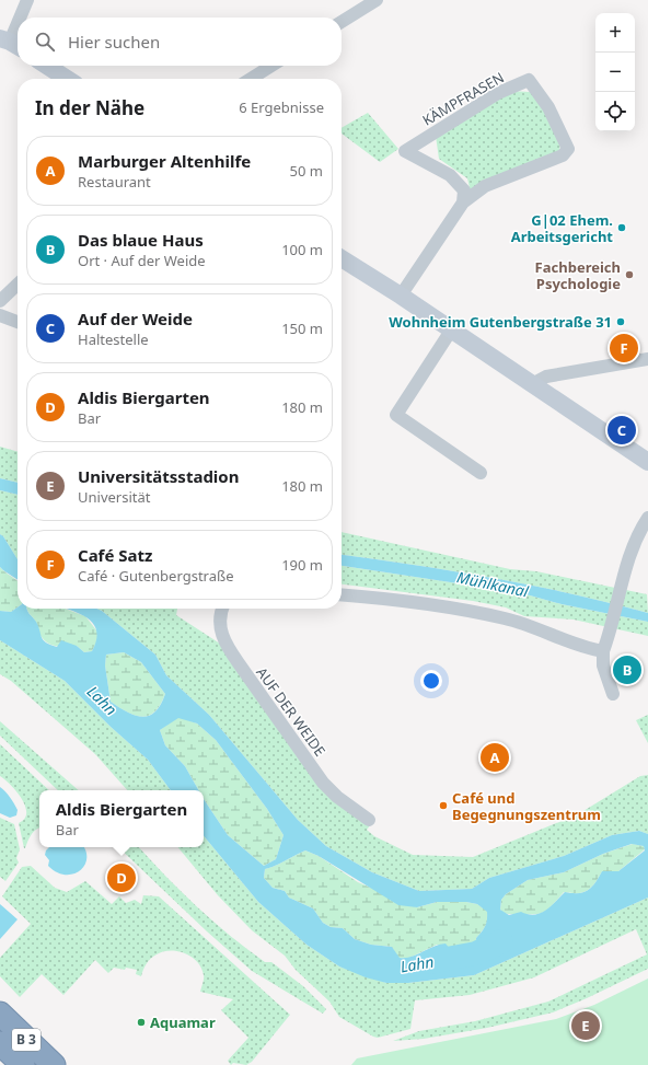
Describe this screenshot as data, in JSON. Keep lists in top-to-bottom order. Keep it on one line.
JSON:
{"streets":{"highway":["B 3"],"street":["KÄMPFRASEN","AUF DER WEIDE"]},"water":["Mühlkanal","Lahn"],"places":["G|02 Ehem. Arbeitsgericht","Fachbereich Psychologie","Wohnheim Gutenbergstraße 31","Café und Begegnungszentrum","Aquamar"],"page":{"map_buttons":["+","−"],"search":"Hier suchen","heading":["In der Nähe","6 Ergebnisse"],"list":[{"mark":"A","name":"Marburger Altenhilfe","note":"Restaurant","value":"50 m"},{"mark":"B","name":"Das blaue Haus","note":"Ort · Auf der Weide","value":"100 m"},{"mark":"C","name":"Auf der Weide","note":"Haltestelle","value":"150 m"},{"mark":"D","name":"Aldis Biergarten","note":"Bar","value":"180 m"},{"mark":"E","name":"Universitätsstadion","note":"Universität","value":"180 m"},{"mark":"F","name":"Café Satz","note":"Café · Gutenbergstraße","value":"190 m"}],"pins":["F","C","B","A","D","E"],"popup":["Aldis Biergarten","Bar"]}}
